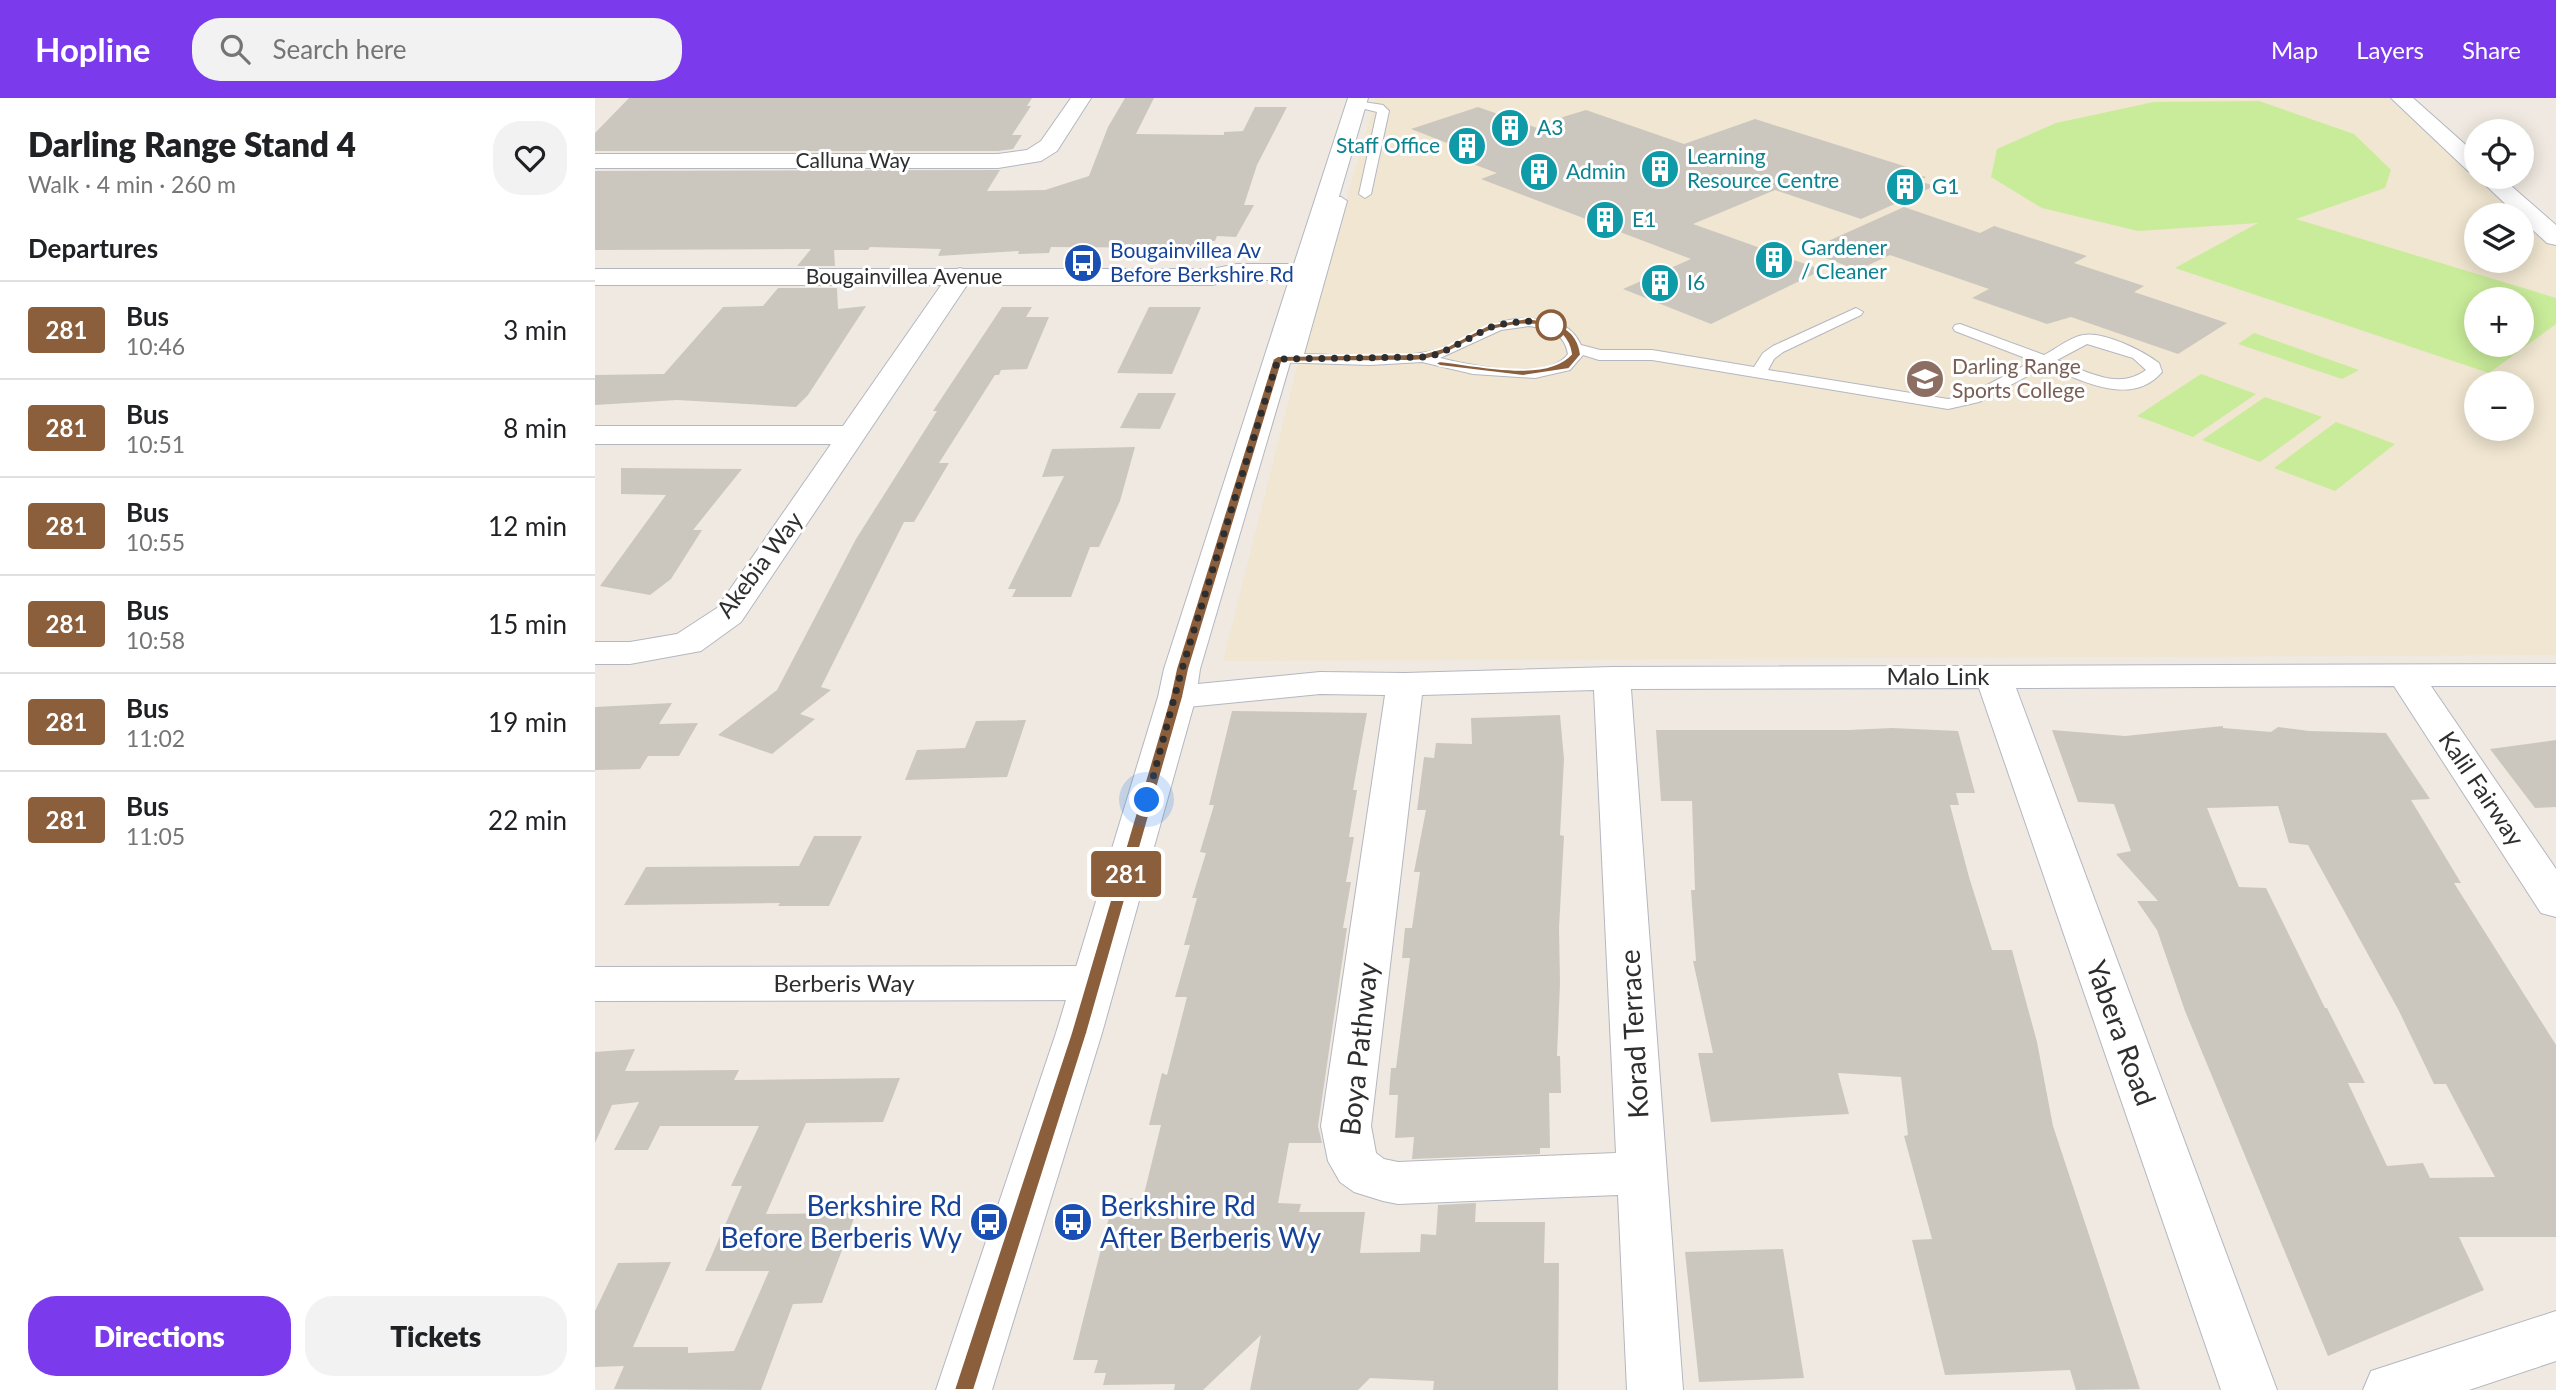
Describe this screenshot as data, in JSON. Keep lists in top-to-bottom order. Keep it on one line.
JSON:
{"streets":{"street":["Calluna Way","Bougainvillea Avenue","Akebia Way","Malo Link","Kalil Fairway","Berberis Way","Yabera Road","Korad Terrace","Boya Pathway"]},"crossings":[["Bougainvillea Avenue","Akebia Way"],["Malo Link","Kalil Fairway"],["Malo Link","Yabera Road"],["Malo Link","Korad Terrace"],["Malo Link","Boya Pathway"],["Korad Terrace","Boya Pathway"]],"places":{"building":["A3","Staff Office","Learning Resource Centre","Admin","G1","E1","Gardener / Cleaner","I6"],"bus stop":["Bougainvillea Av Before Berkshire Rd","Berkshire Rd Before Berberis Wy","Berkshire Rd After Berberis Wy"],"school or university":["Darling Range Sports College"]},"lines":["bus line 281"],"page":{"header":"Hopline","search":"Search here","nav":["Map","Layers","Share"],"heading":[["Darling Range Stand 4","Walk · 4 min · 260 m"],"Departures"],"on_map":"281","map_buttons":["+","−"],"list":[{"mark":"281","name":"Bus","note":"10:46","value":"3 min"},{"mark":"281","name":"Bus","note":"10:51","value":"8 min"},{"mark":"281","name":"Bus","note":"10:55","value":"12 min"},{"mark":"281","name":"Bus","note":"10:58","value":"15 min"},{"mark":"281","name":"Bus","note":"11:02","value":"19 min"},{"mark":"281","name":"Bus","note":"11:05","value":"22 min"}],"buttons":["Directions","Tickets"]}}
